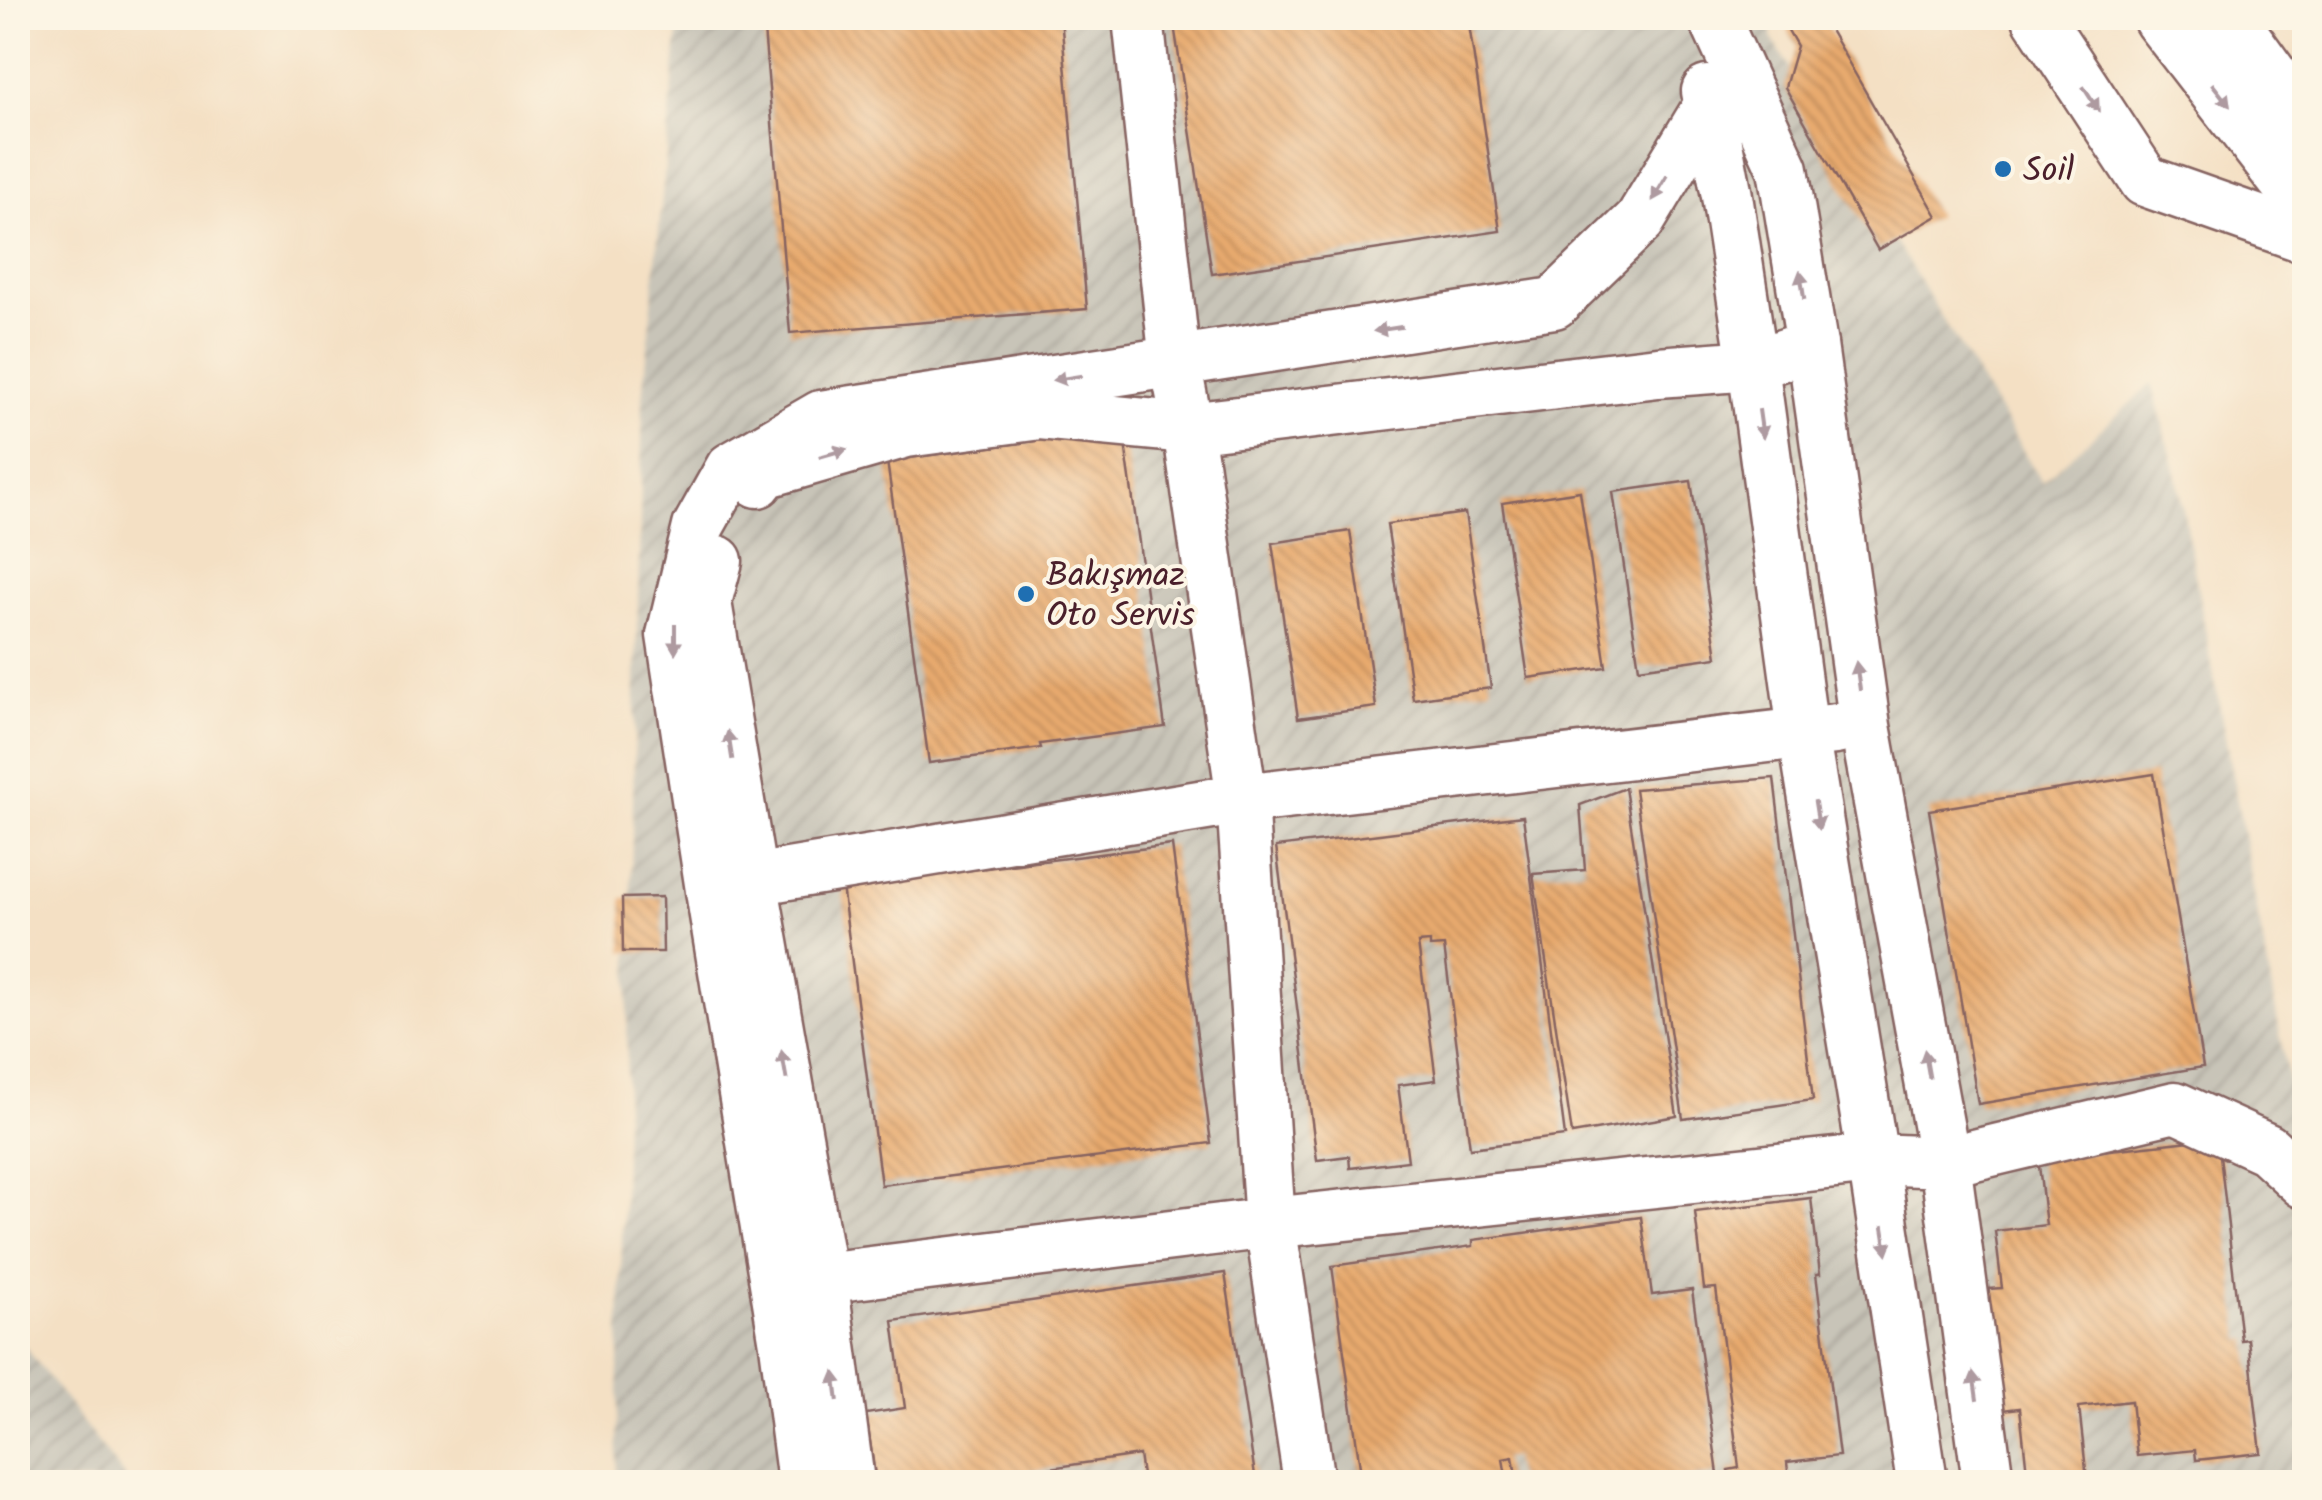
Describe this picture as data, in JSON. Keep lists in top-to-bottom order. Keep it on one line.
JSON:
{"places":["Soil","Bakışmaz Oto Servis"]}
